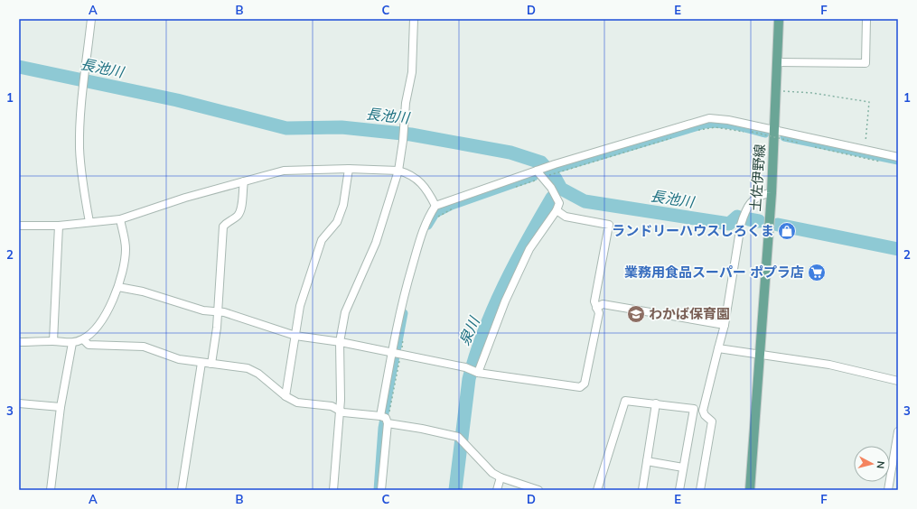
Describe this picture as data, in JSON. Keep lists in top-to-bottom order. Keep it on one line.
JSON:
{"streets":{"main road":["土佐伊野線"]},"water":["長池川","泉川"],"places":{"shop":["ランドリーハウスしろくま"],"supermarket":["業務用食品スーパー ポプラ店"],"school or university":["わかば保育園"]},"north":"right","grid":{"columns":["A","B","C","D","E","F"],"rows":["1","2","3"]}}
